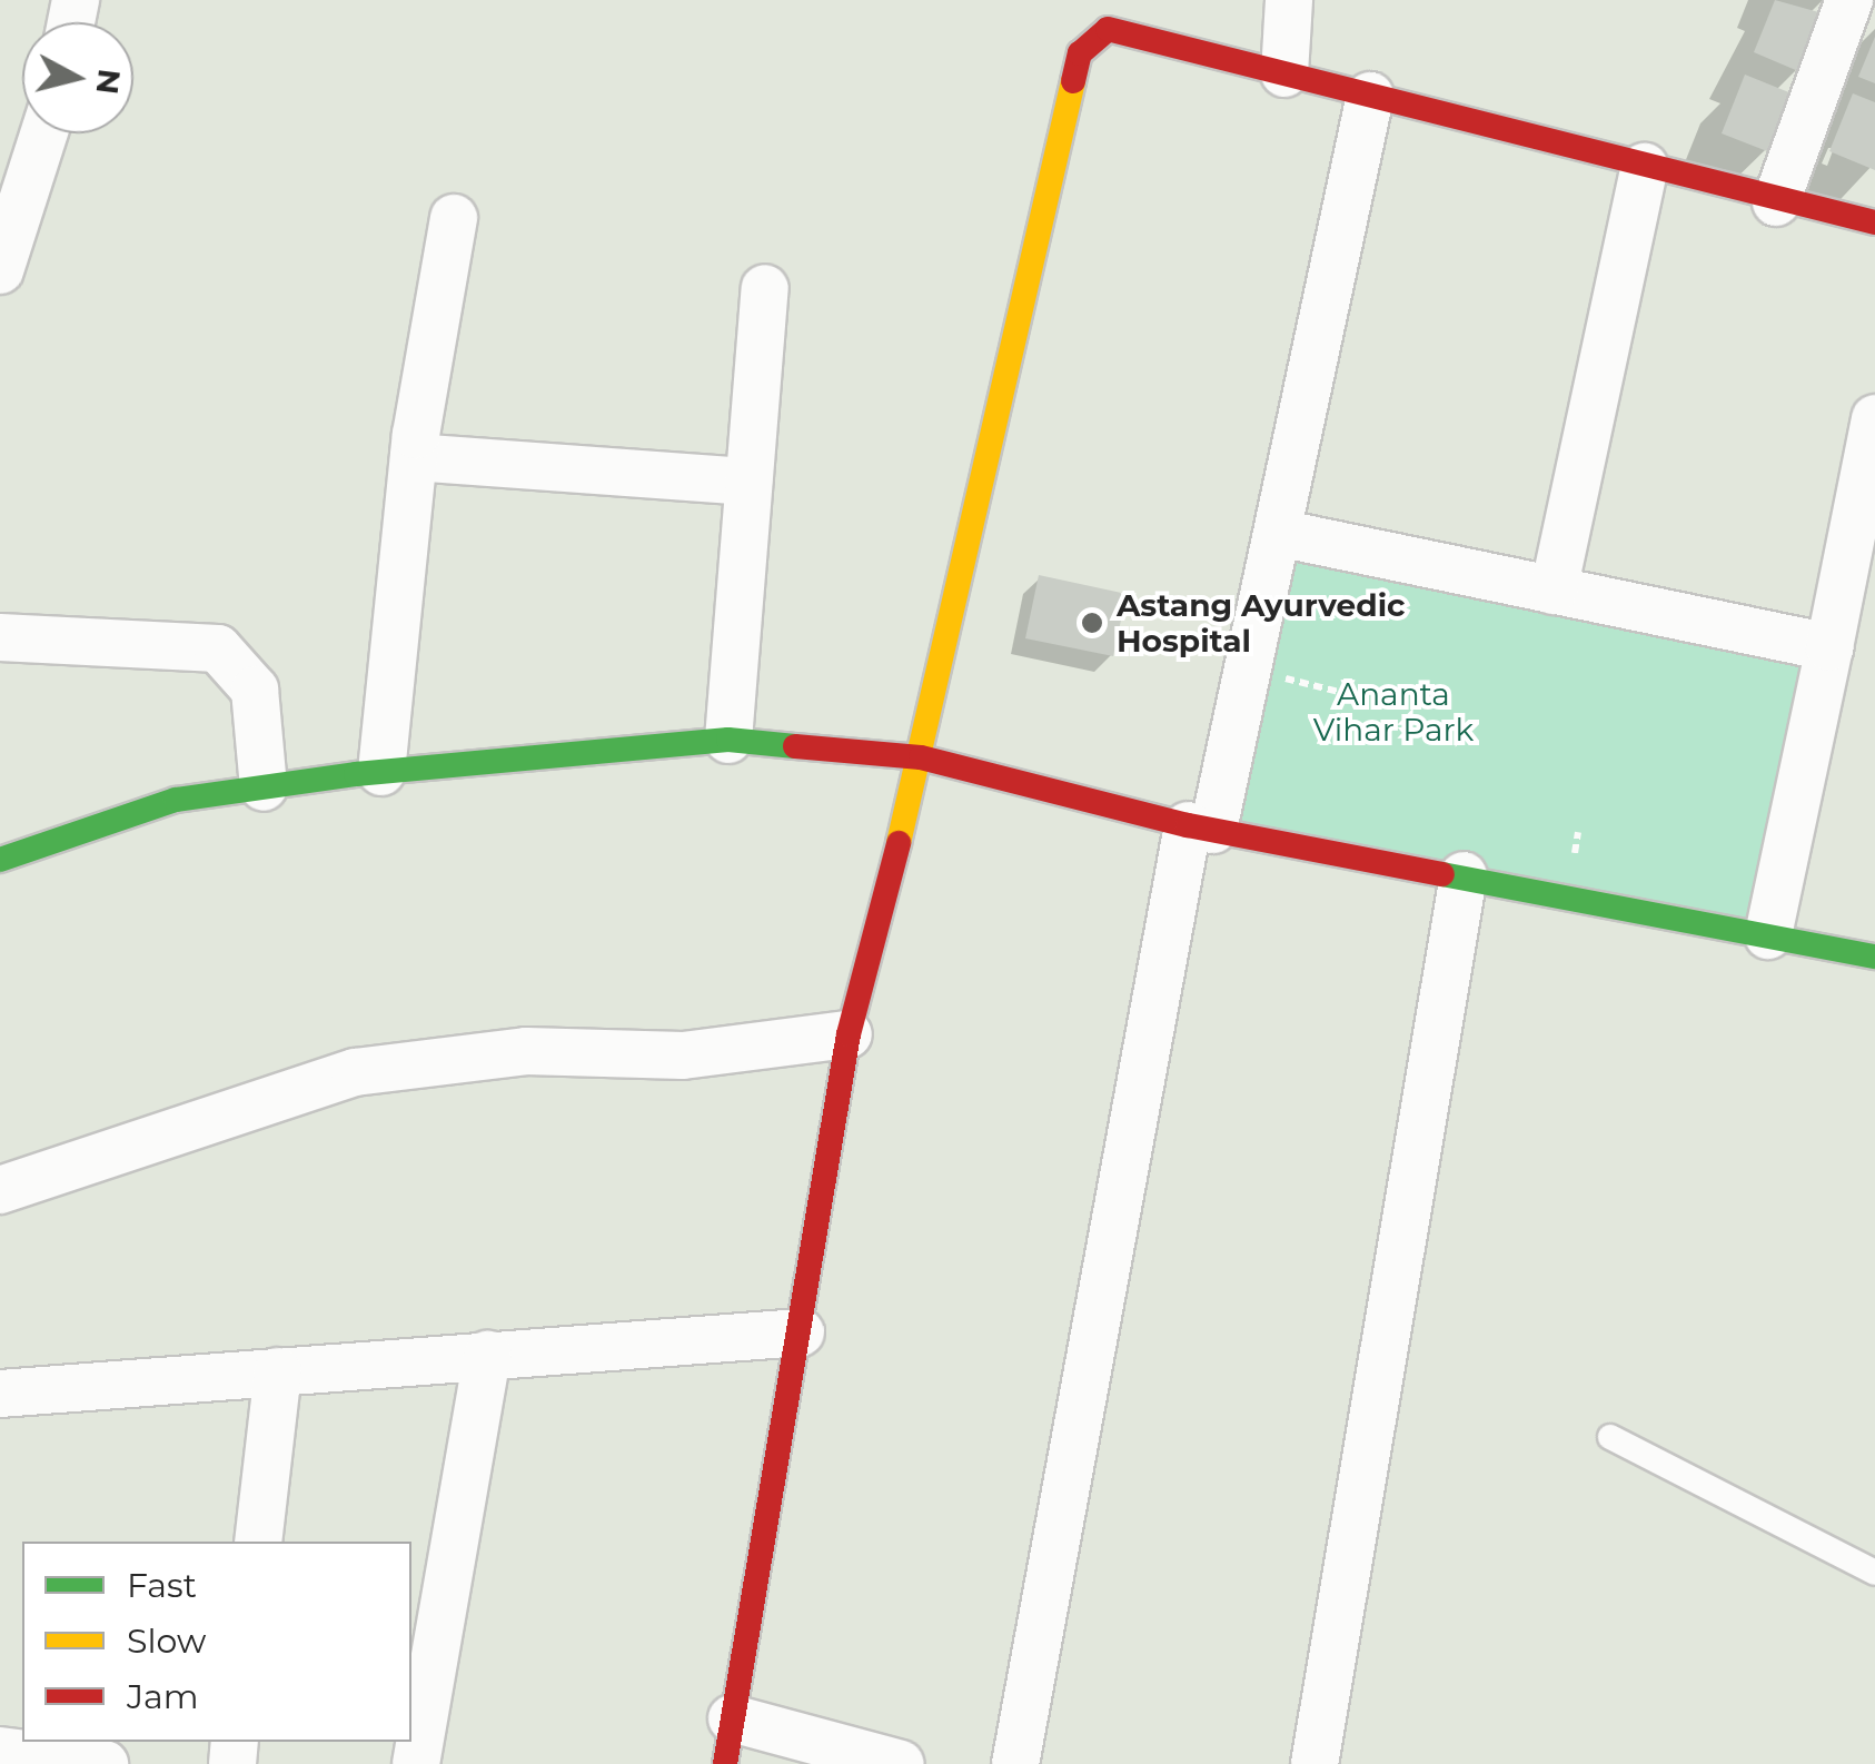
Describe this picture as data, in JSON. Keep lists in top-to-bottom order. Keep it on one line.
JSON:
{"parks":["Ananta Vihar Park"],"places":["Astang Ayurvedic Hospital"],"legend":["Fast","Slow","Jam"],"north":"right"}
